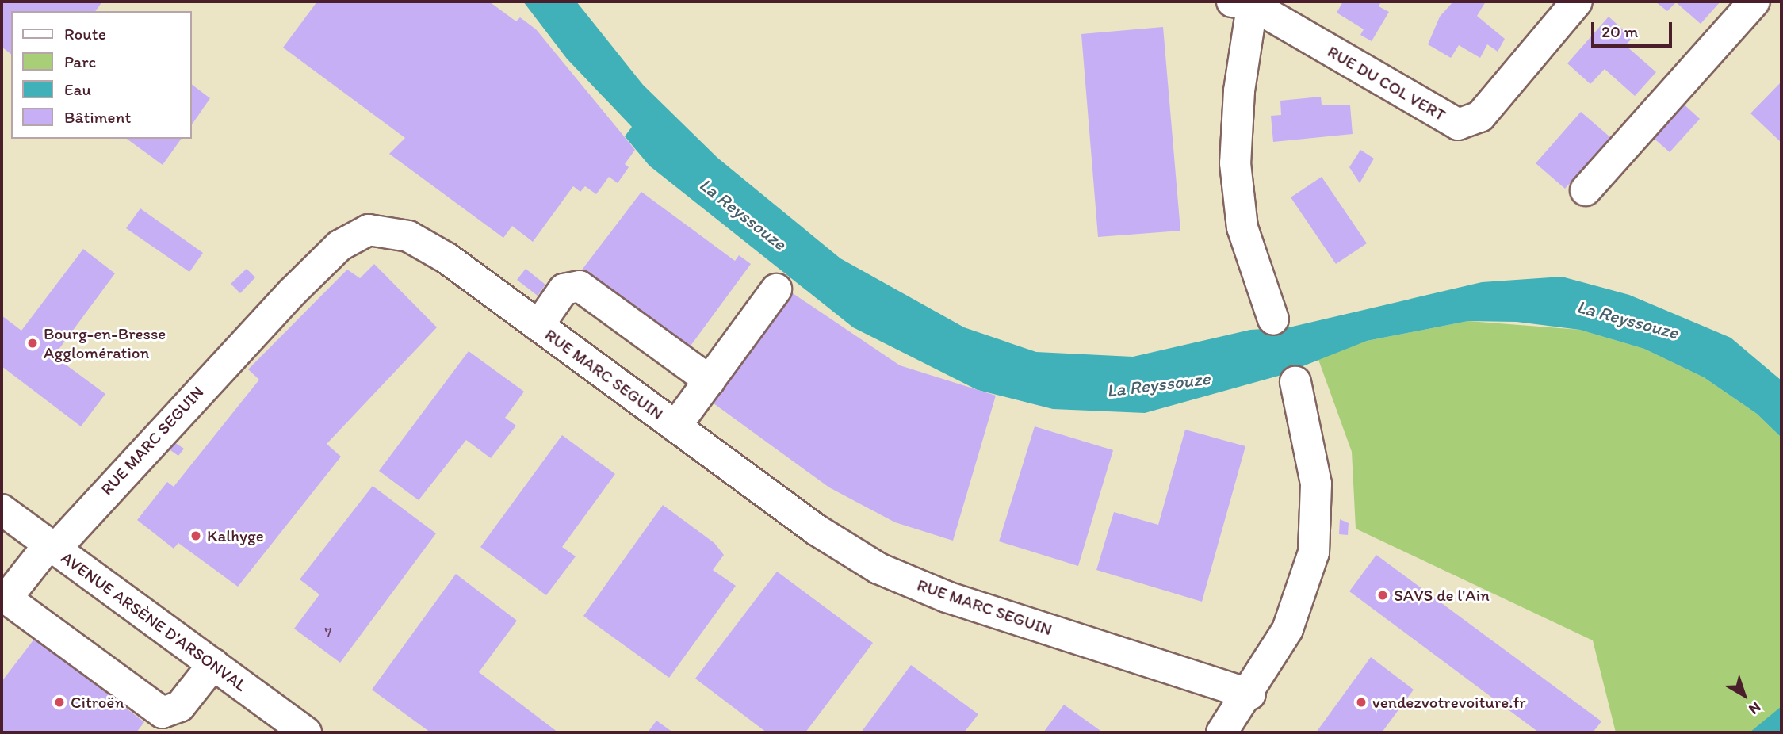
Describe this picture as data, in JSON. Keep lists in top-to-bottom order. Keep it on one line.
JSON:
{"streets":{"street":["RUE DU COL VERT","RUE MARC SEGUIN","AVENUE ARSÈNE D'ARSONVAL"]},"crossings":[["RUE MARC SEGUIN","AVENUE ARSÈNE D'ARSONVAL"]],"water":["La Reyssouze"],"places":["Bourg-en-Bresse Agglomération","Kalhyge","SAVS de l'Ain","Citroën","vendezvotrevoiture.fr"],"house_numbers":["7"],"legend":["Route","Parc","Eau","Bâtiment"],"scale_bar":"20 m","north":"bottom right"}
